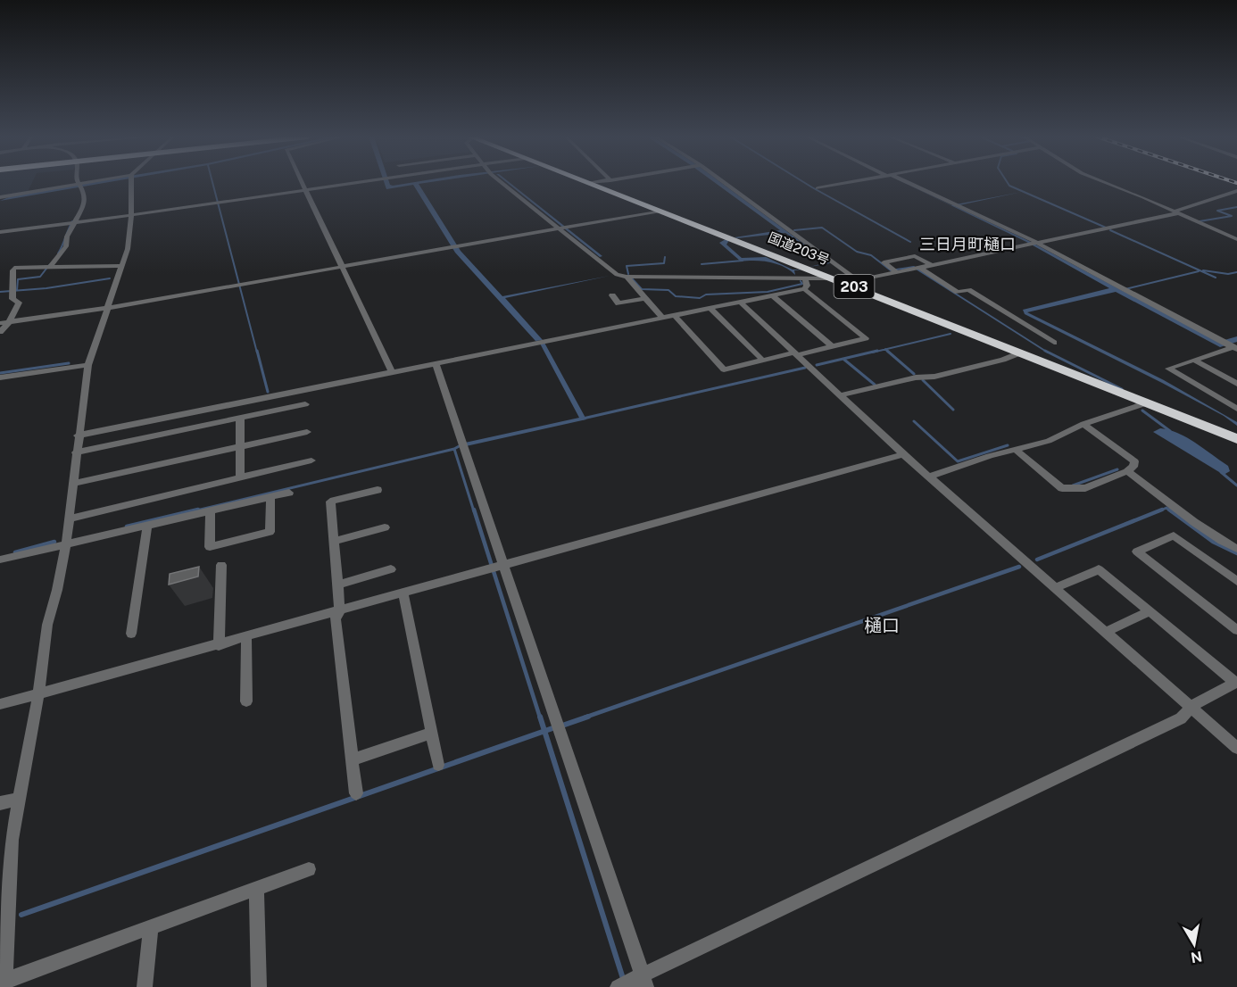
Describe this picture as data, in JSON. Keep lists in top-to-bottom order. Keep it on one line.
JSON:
{"streets":{"highway":["国道203号","203"]},"districts":["三日月町樋口","樋口"],"north":"bottom"}
